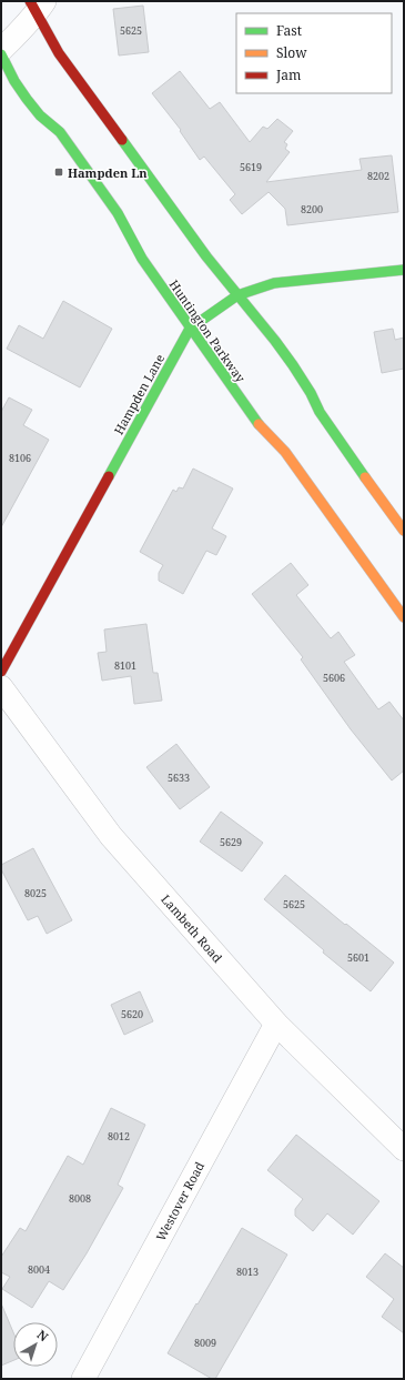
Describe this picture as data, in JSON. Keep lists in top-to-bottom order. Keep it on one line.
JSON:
{"streets":{"street":["Huntington Parkway","Hampden Lane","Lambeth Road","Westover Road"]},"crossings":[["Huntington Parkway","Hampden Lane"],["Lambeth Road","Westover Road"]],"places":{"transit":["Hampden Ln"]},"house_numbers":["5625","5619","8202","8200","8106","8101","5606","5633","5629","8025","5625","5601","5620","8012","8008","8004","8013","8009"],"legend":["Fast","Slow","Jam"],"north":"top right"}
